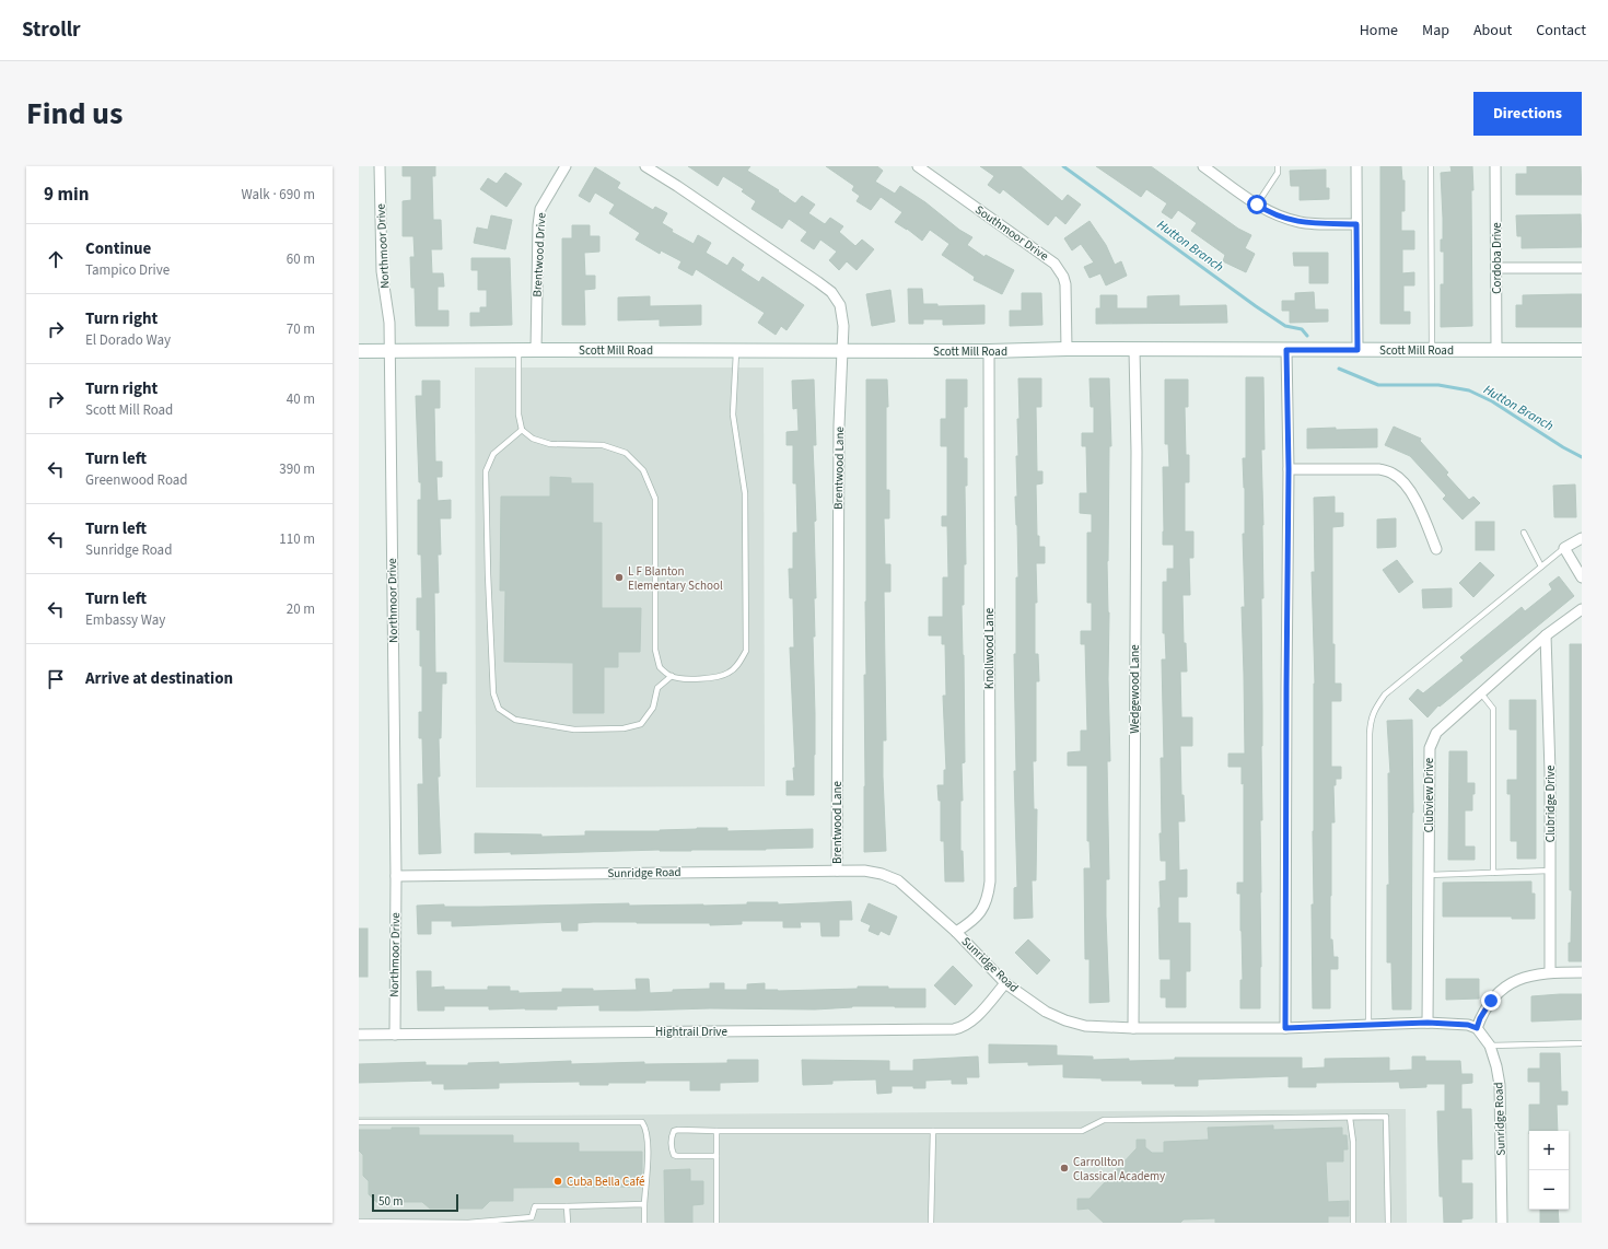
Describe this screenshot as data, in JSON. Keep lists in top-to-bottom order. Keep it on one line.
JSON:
{"streets":{"street":["Southmoor Drive","Northmoor Drive","Brentwood Drive","Cordoba Drive","Scott Mill Road","Brentwood Lane","Knollwood Lane","Wedgewood Lane","Clubview Drive","Clubridge Drive","Sunridge Road","Hightrail Drive"]},"crossings":[["Southmoor Drive","Scott Mill Road"],["Northmoor Drive","Scott Mill Road"],["Northmoor Drive","Sunridge Road"],["Northmoor Drive","Hightrail Drive"],["Brentwood Drive","Scott Mill Road"],["Cordoba Drive","Scott Mill Road"],["Scott Mill Road","Brentwood Lane"],["Scott Mill Road","Knollwood Lane"],["Scott Mill Road","Wedgewood Lane"],["Brentwood Lane","Sunridge Road"],["Knollwood Lane","Sunridge Road"],["Wedgewood Lane","Sunridge Road"],["Clubview Drive","Clubridge Drive"],["Clubview Drive","Sunridge Road"],["Sunridge Road","Hightrail Drive"]],"water":["Hutton Branch"],"places":["L F Blanton Elementary School","Carrollton Classical Academy","Cuba Bella Café"],"scale_bar":"50 m","page":{"header":"Strollr","nav":["Home","Map","About","Contact"],"title":"Find us","buttons":"Directions","heading":["9 min","Walk · 690 m"],"list":[["Continue","Tampico Drive","60 m"],["Turn right","El Dorado Way","70 m"],["Turn right","Scott Mill Road","40 m"],["Turn left","Greenwood Road","390 m"],["Turn left","Sunridge Road","110 m"],["Turn left","Embassy Way","20 m"],"Arrive at destination"],"map_buttons":["+","−"],"scale":"50 m"}}
